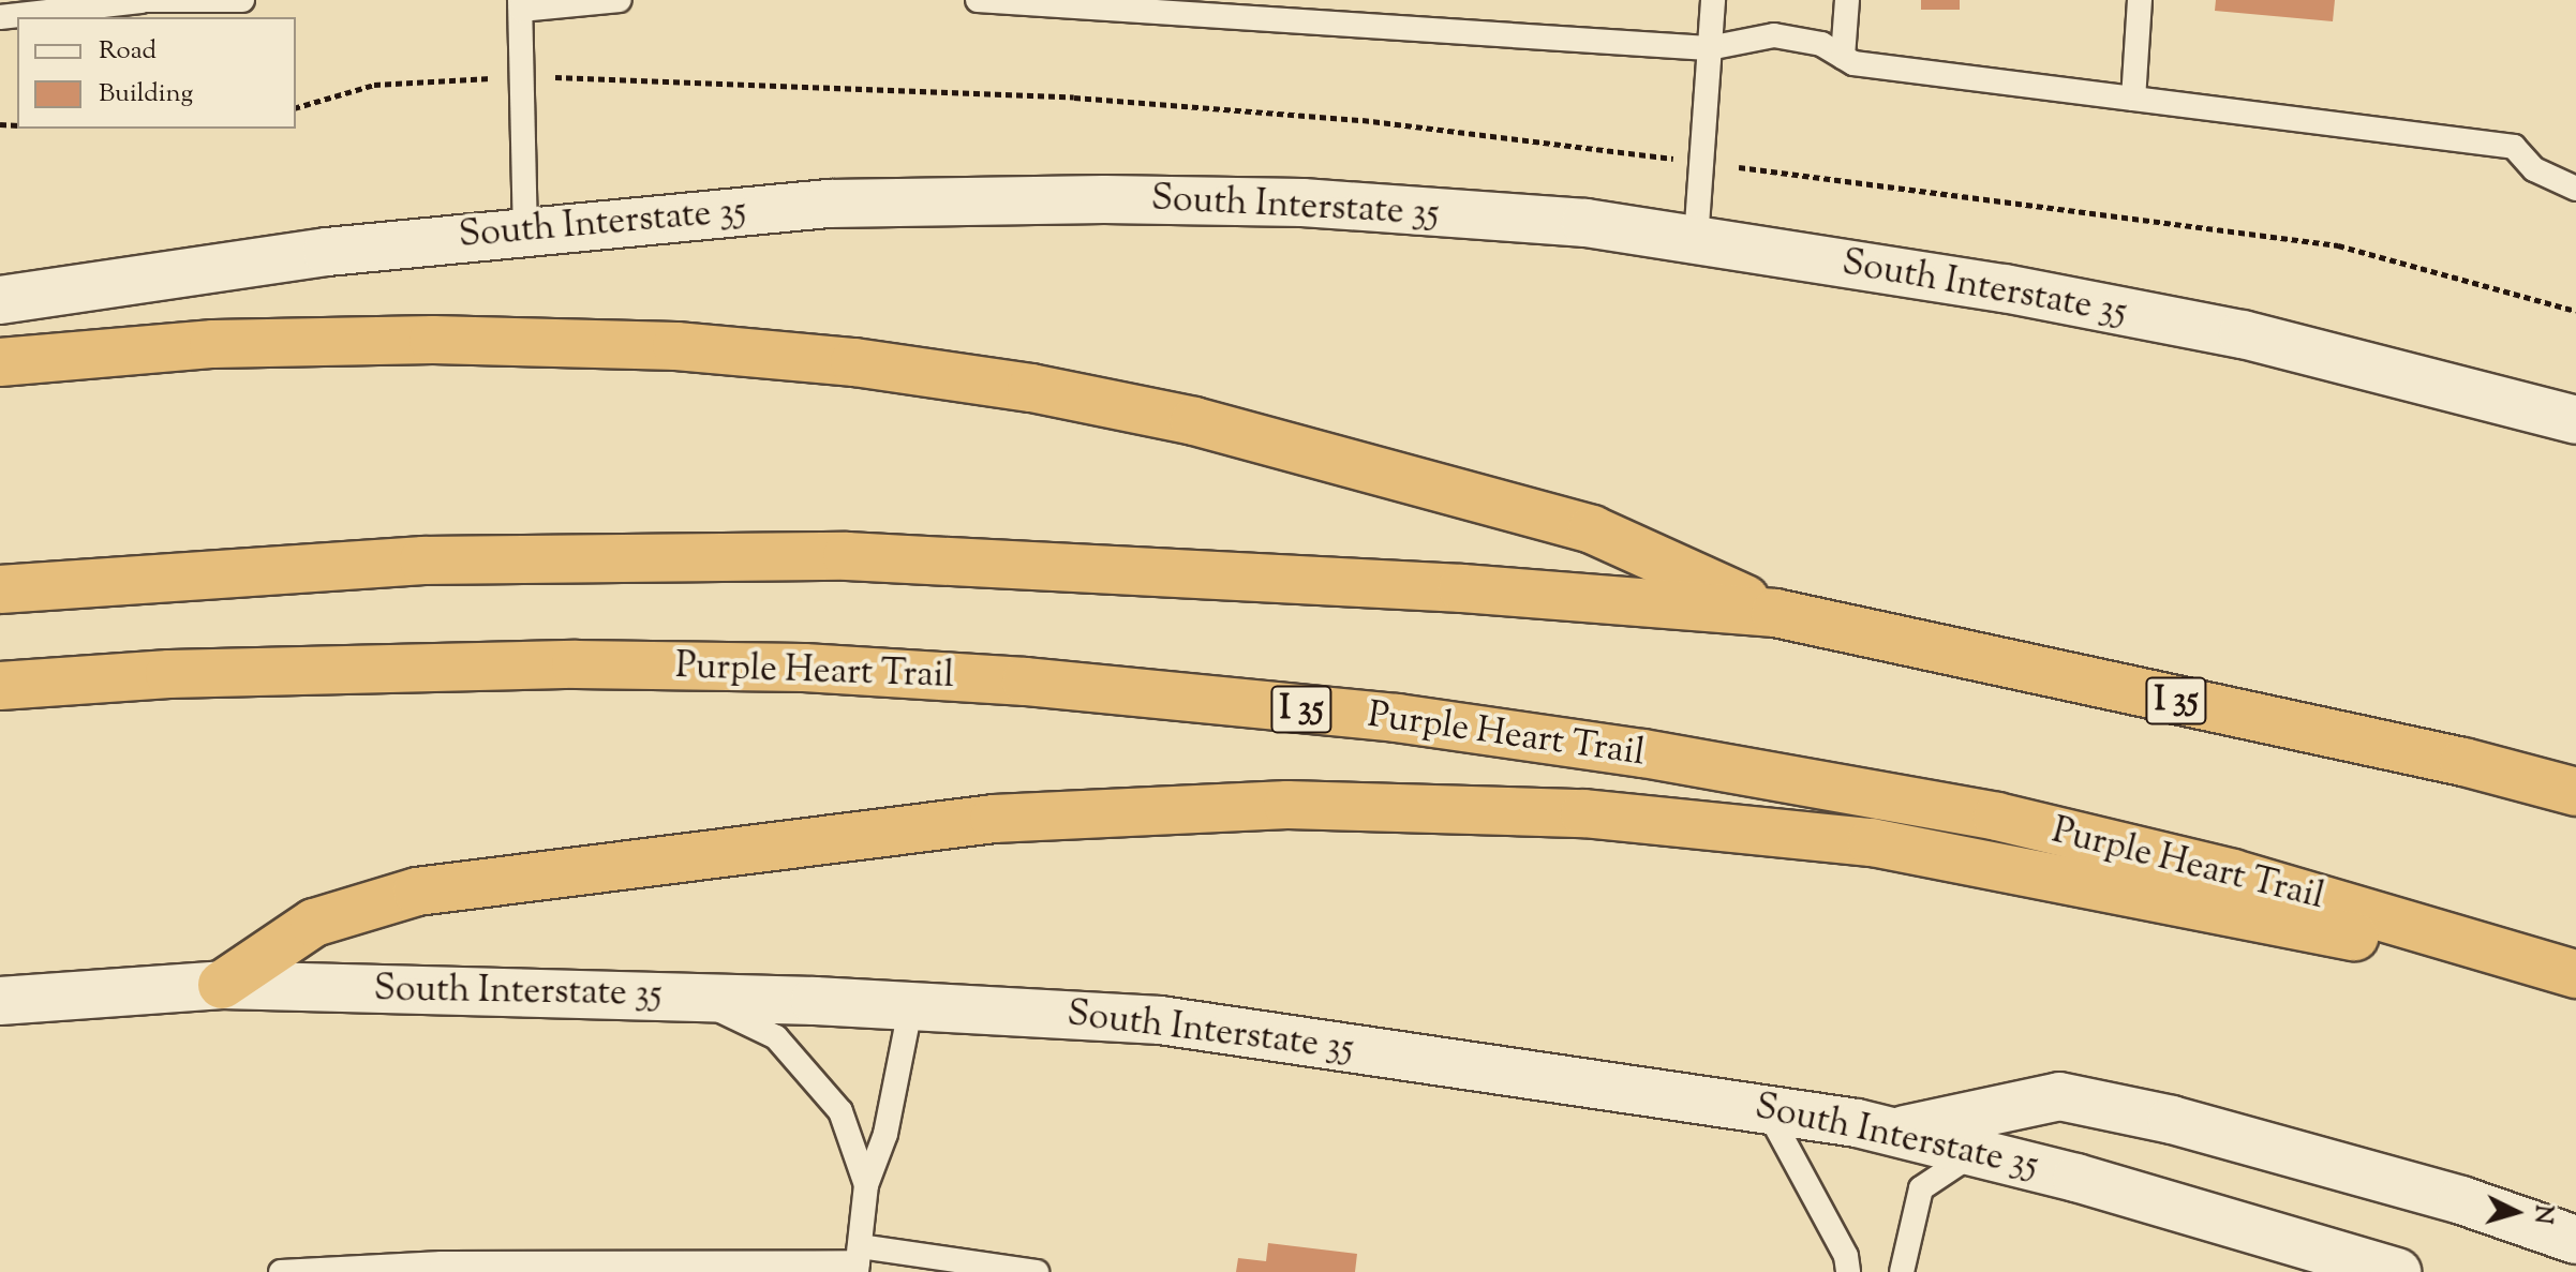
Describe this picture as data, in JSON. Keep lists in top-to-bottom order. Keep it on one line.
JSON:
{"streets":{"highway":["Purple Heart Trail","I 35"],"main road":["South Interstate 35"]},"legend":["Road","Building"],"north":"right"}
